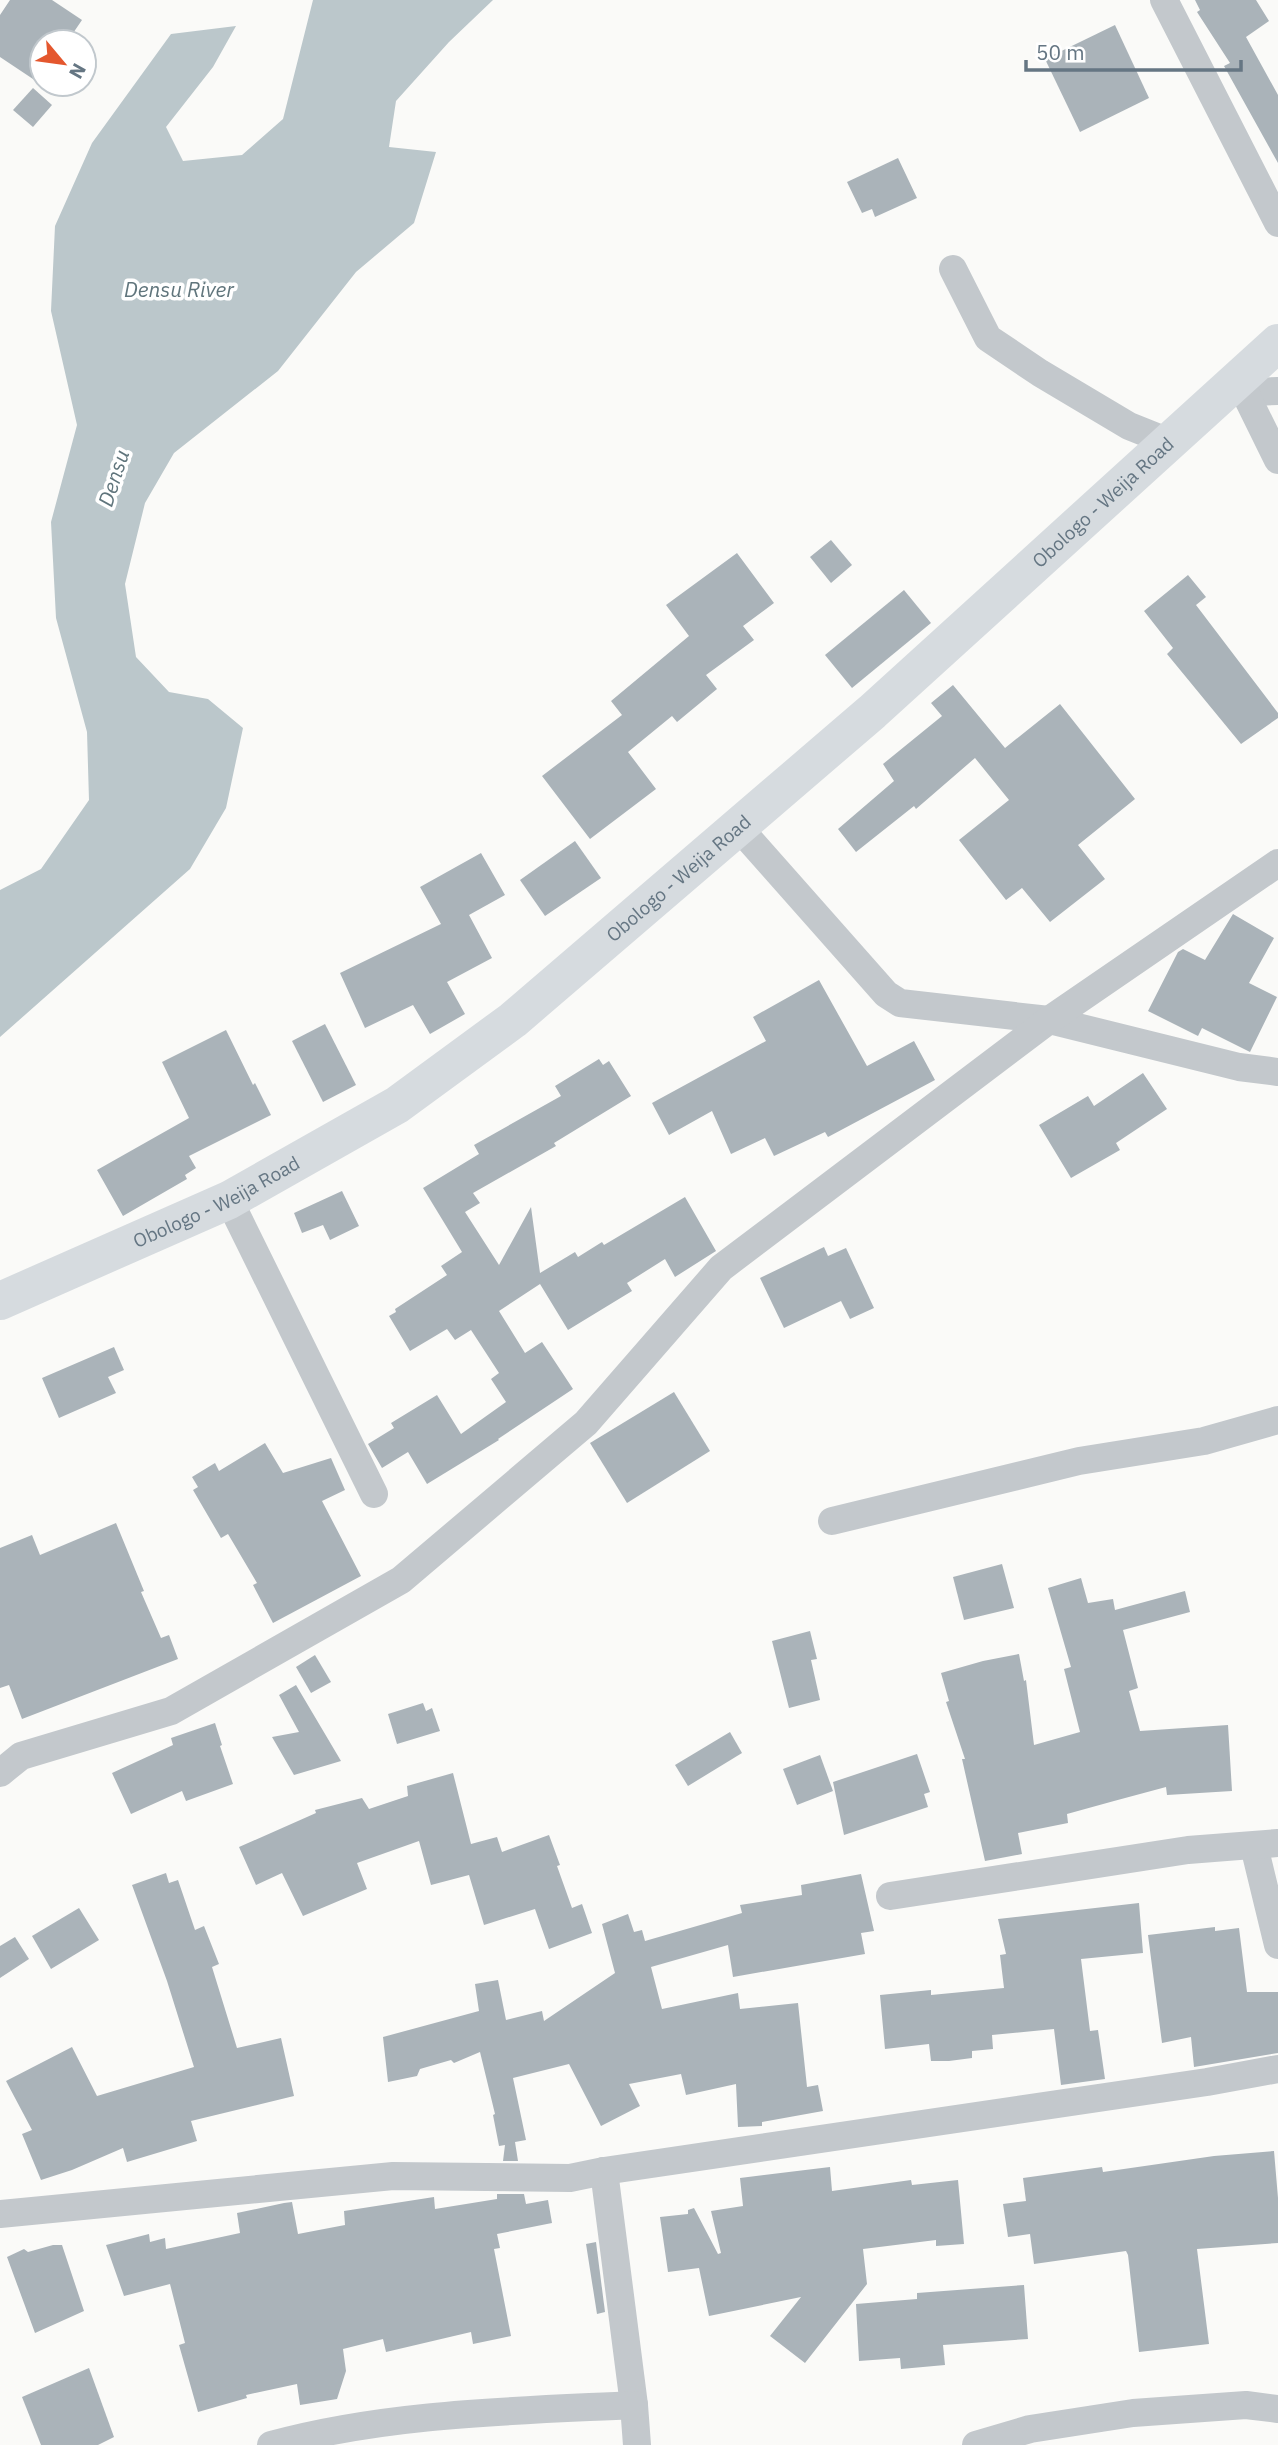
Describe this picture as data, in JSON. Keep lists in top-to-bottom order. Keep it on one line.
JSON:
{"streets":{"street":["Obologo - Weija Road"]},"water":["Densu River","Densu"],"scale_bar":"50 m","north":"bottom right"}
